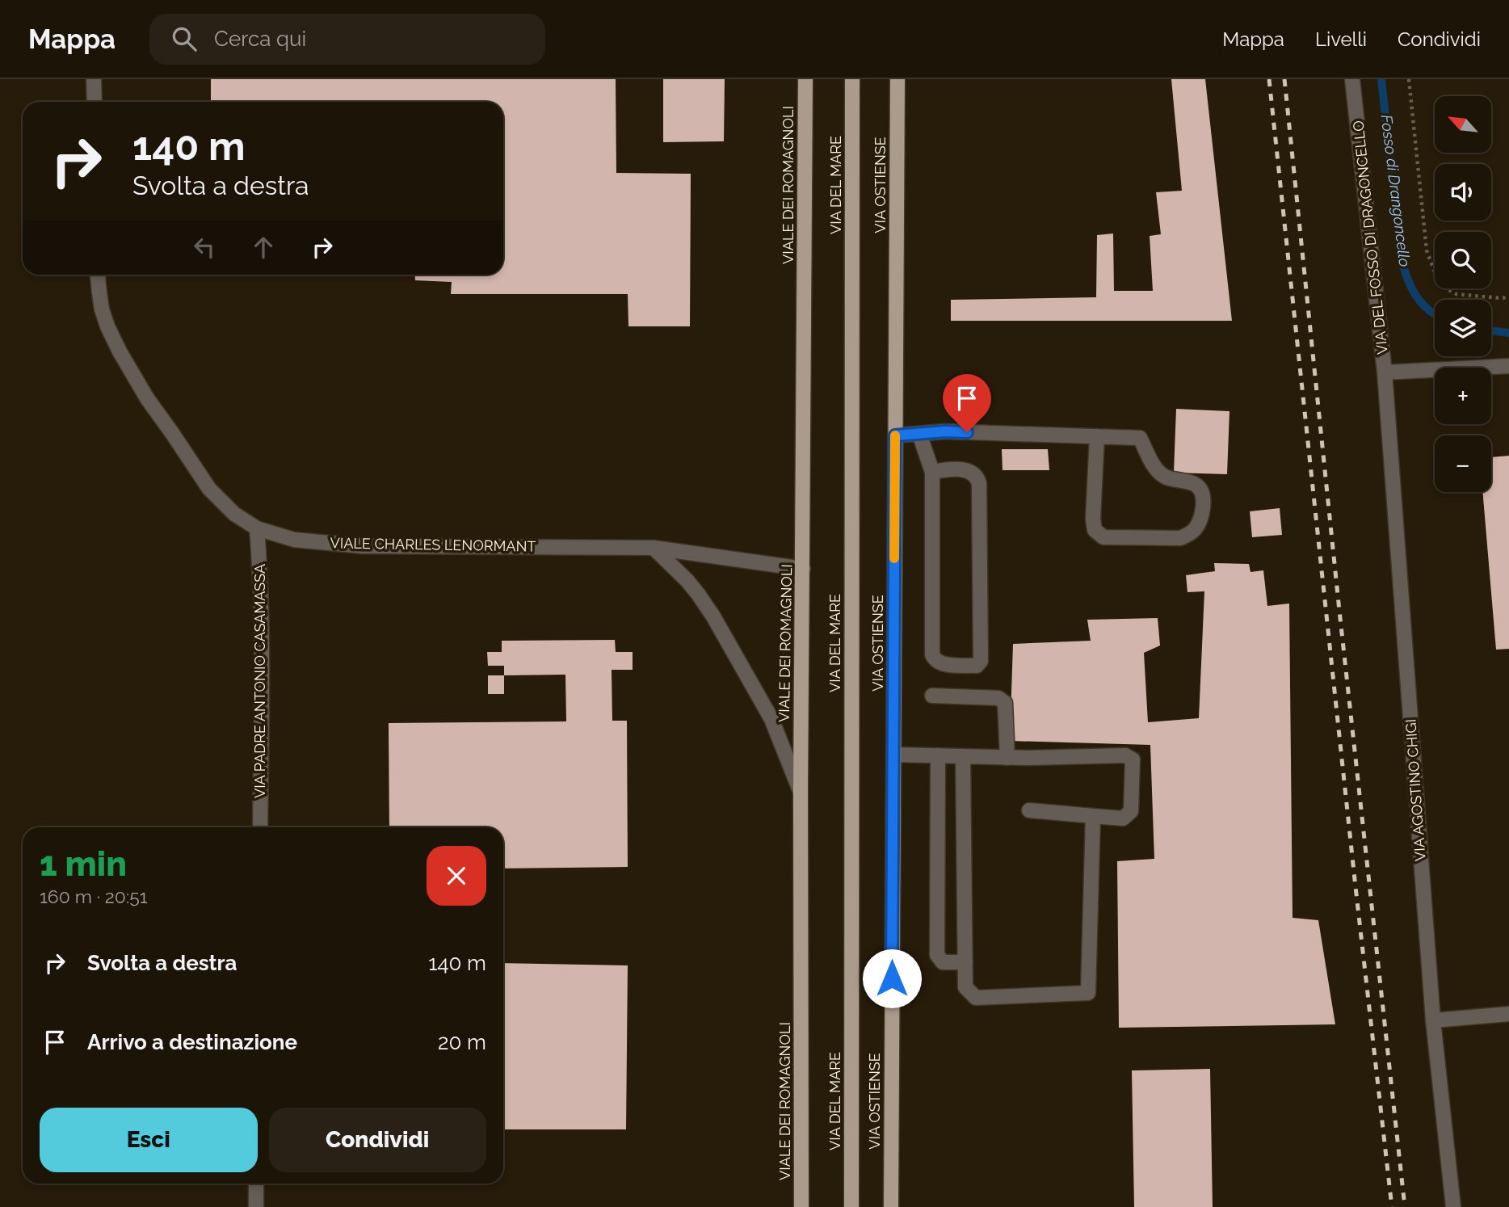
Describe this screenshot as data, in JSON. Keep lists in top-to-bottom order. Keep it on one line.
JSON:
{"streets":{"main road":["VIALE DEI ROMAGNOLI","VIA DEL MARE","VIA OSTIENSE"],"street":["VIA DEL FOSSO DI DRAGONCELLO","VIALE CHARLES LENORMANT","VIA PADRE ANTONIO CASAMASSA","VIA AGOSTINO CHIGI"]},"crossings":[["VIALE DEI ROMAGNOLI","VIALE CHARLES LENORMANT"],["VIA DEL FOSSO DI DRAGONCELLO","VIA AGOSTINO CHIGI"],["VIALE CHARLES LENORMANT","VIA PADRE ANTONIO CASAMASSA"]],"water":["Fosso di Drangoncello"],"north":"top left","page":{"header":"Mappa","search":"Cerca qui","nav":["Mappa","Livelli","Condividi"],"map_buttons":["+","−"],"turn":["140 m","Svolta a destra"],"heading":["1 min","160 m · 20:51"],"list":[{"name":"Svolta a destra","value":"140 m"},{"name":"Arrivo a destinazione","value":"20 m"}],"buttons":["Esci","Condividi"]}}
